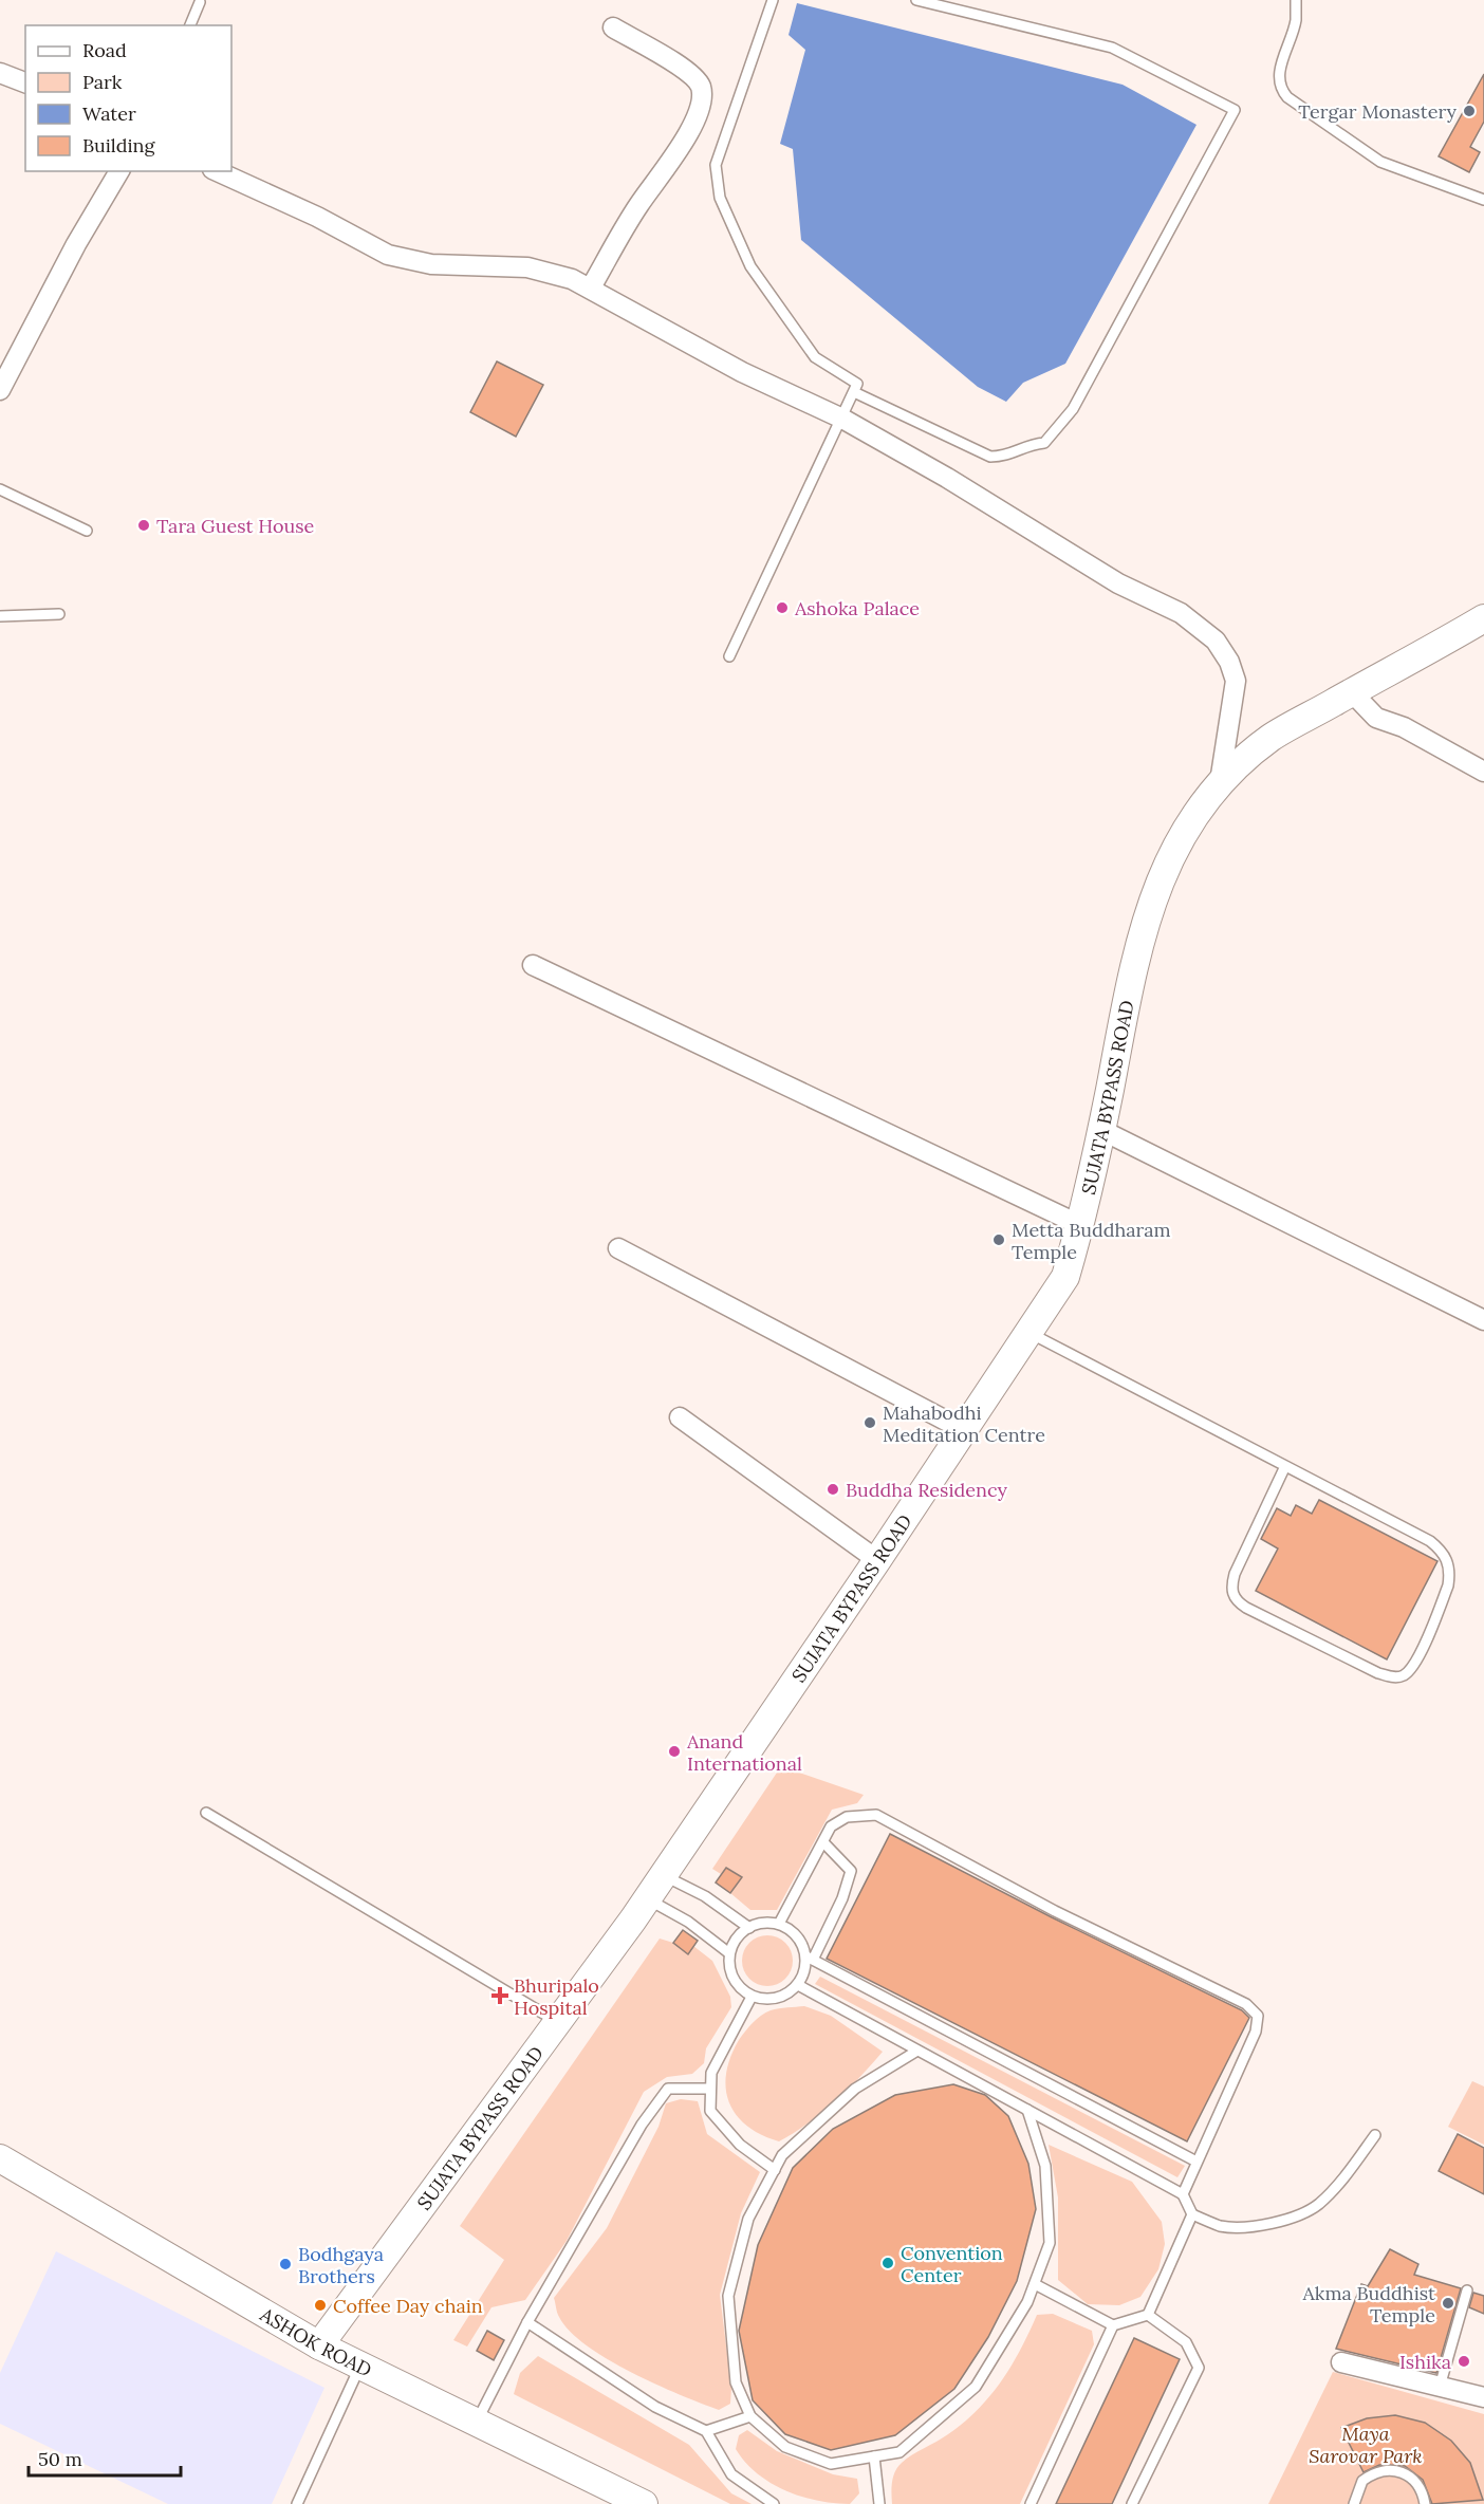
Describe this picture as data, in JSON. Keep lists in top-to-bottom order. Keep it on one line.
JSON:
{"streets":{"street":["SUJATA BYPASS ROAD","ASHOK ROAD"]},"crossings":[["SUJATA BYPASS ROAD","ASHOK ROAD"]],"parks":["Maya Sarovar Park"],"places":{"other":["Tergar Monastery","Tara Guest House","Ashoka Palace","Metta Buddharam Temple","Mahabodhi Meditation Centre","Buddha Residency","Anand International","Convention Center","Bodhgaya Brothers","Akma Buddhist Temple","Coffee Day chain","Ishika"],"health":["Bhuripalo Hospital"]},"legend":["Road","Park","Water","Building"],"scale_bar":"50 m"}
